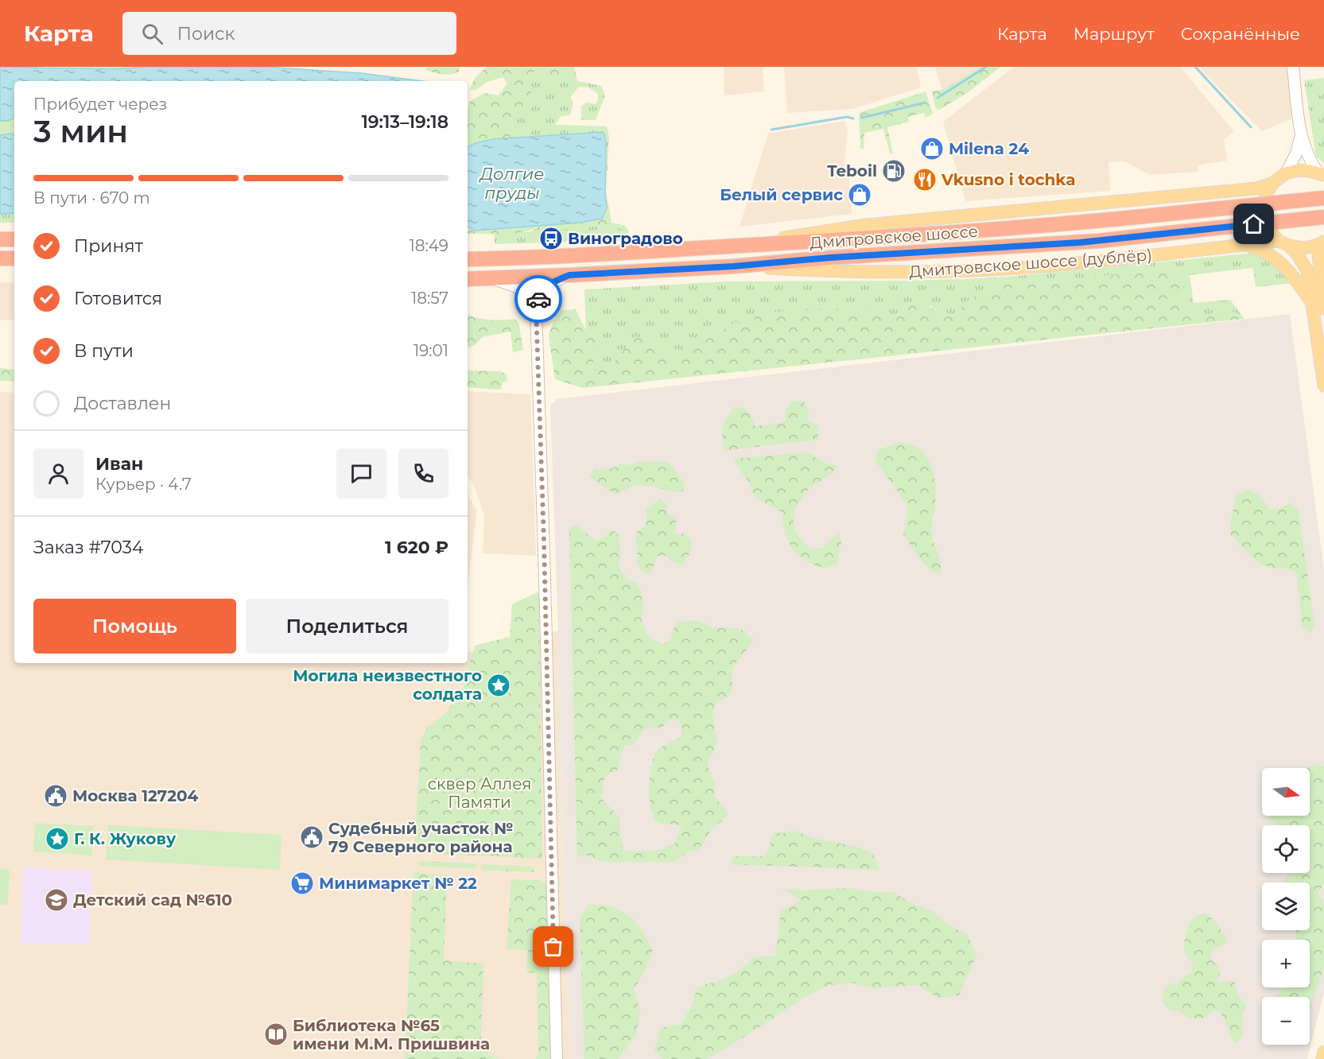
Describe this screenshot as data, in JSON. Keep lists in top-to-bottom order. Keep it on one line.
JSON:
{"streets":{"highway":["Дмитровское шоссе"],"main road":["Дмитровское шоссе (дублёр)"]},"crossings":[["Дмитровское шоссе","Дмитровское шоссе (дублёр)"]],"water":["Долгие пруды"],"parks":["сквер Аллея Памяти"],"places":{"shop":["Milena 24","Белый сервис"],"fuel station":["Teboil"],"restaurant":["Vkusno i tochka"],"bus stop":["Виноградово"],"place":["Могила неизвестного солдата","Г. К. Жукову"],"public building":["Москва 127204","Судебный участок № 79 Северного района"],"supermarket":["Минимаркет № 22"],"school or university":["Детский сад №610"],"library":["Библиотека №65 имени М.М. Пришвина"]},"north":"right","page":{"header":"Карта","search":"Поиск","nav":["Карта","Маршрут","Сохранённые"],"heading":["3 мин","Прибудет через","19:13–19:18"],"panel":["Иван","Курьер · 4.7","Заказ #7034","1 620 ₽"],"bar":"В пути · 670 m","list":[["Принят","18:49"],["Готовится","18:57"],["В пути","19:01"],"Доставлен"],"buttons":["Помощь","Поделиться"],"map_buttons":["+","−"]}}
